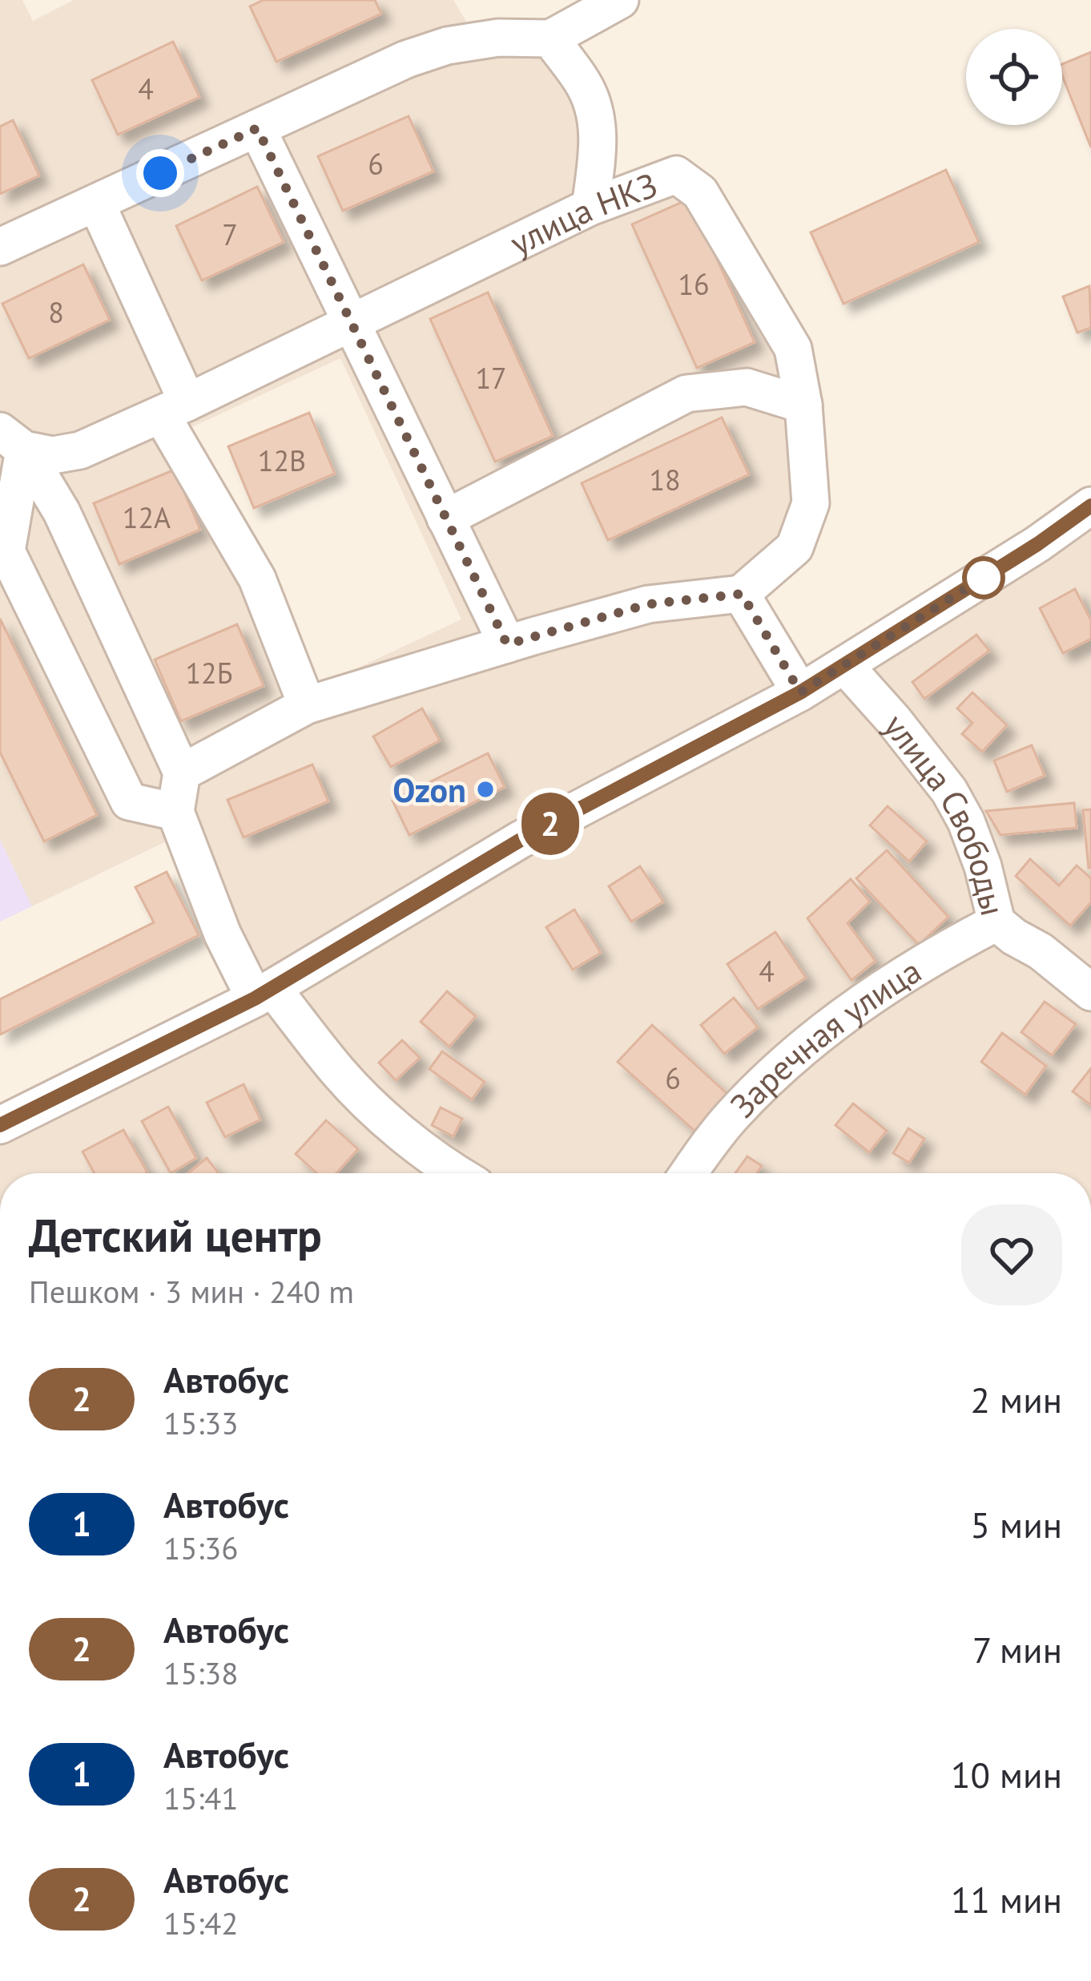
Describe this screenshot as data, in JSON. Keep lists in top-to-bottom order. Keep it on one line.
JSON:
{"streets":{"street":["улица НКЗ","улица Свободы","Заречная улица"]},"crossings":[["улица Свободы","Заречная улица"]],"places":["Ozon"],"lines":["bus line 2"],"house_numbers":["4","6","7","16","8","17","12В","18","12А","12Б","4","6"],"page":{"on_map":"2","heading":["Детский центр","Пешком · 3 мин · 240 m"],"list":[{"mark":"2","name":"Автобус","note":"15:33","value":"2 мин"},{"mark":"1","name":"Автобус","note":"15:36","value":"5 мин"},{"mark":"2","name":"Автобус","note":"15:38","value":"7 мин"},{"mark":"1","name":"Автобус","note":"15:41","value":"10 мин"},{"mark":"2","name":"Автобус","note":"15:42","value":"11 мин"}]}}
